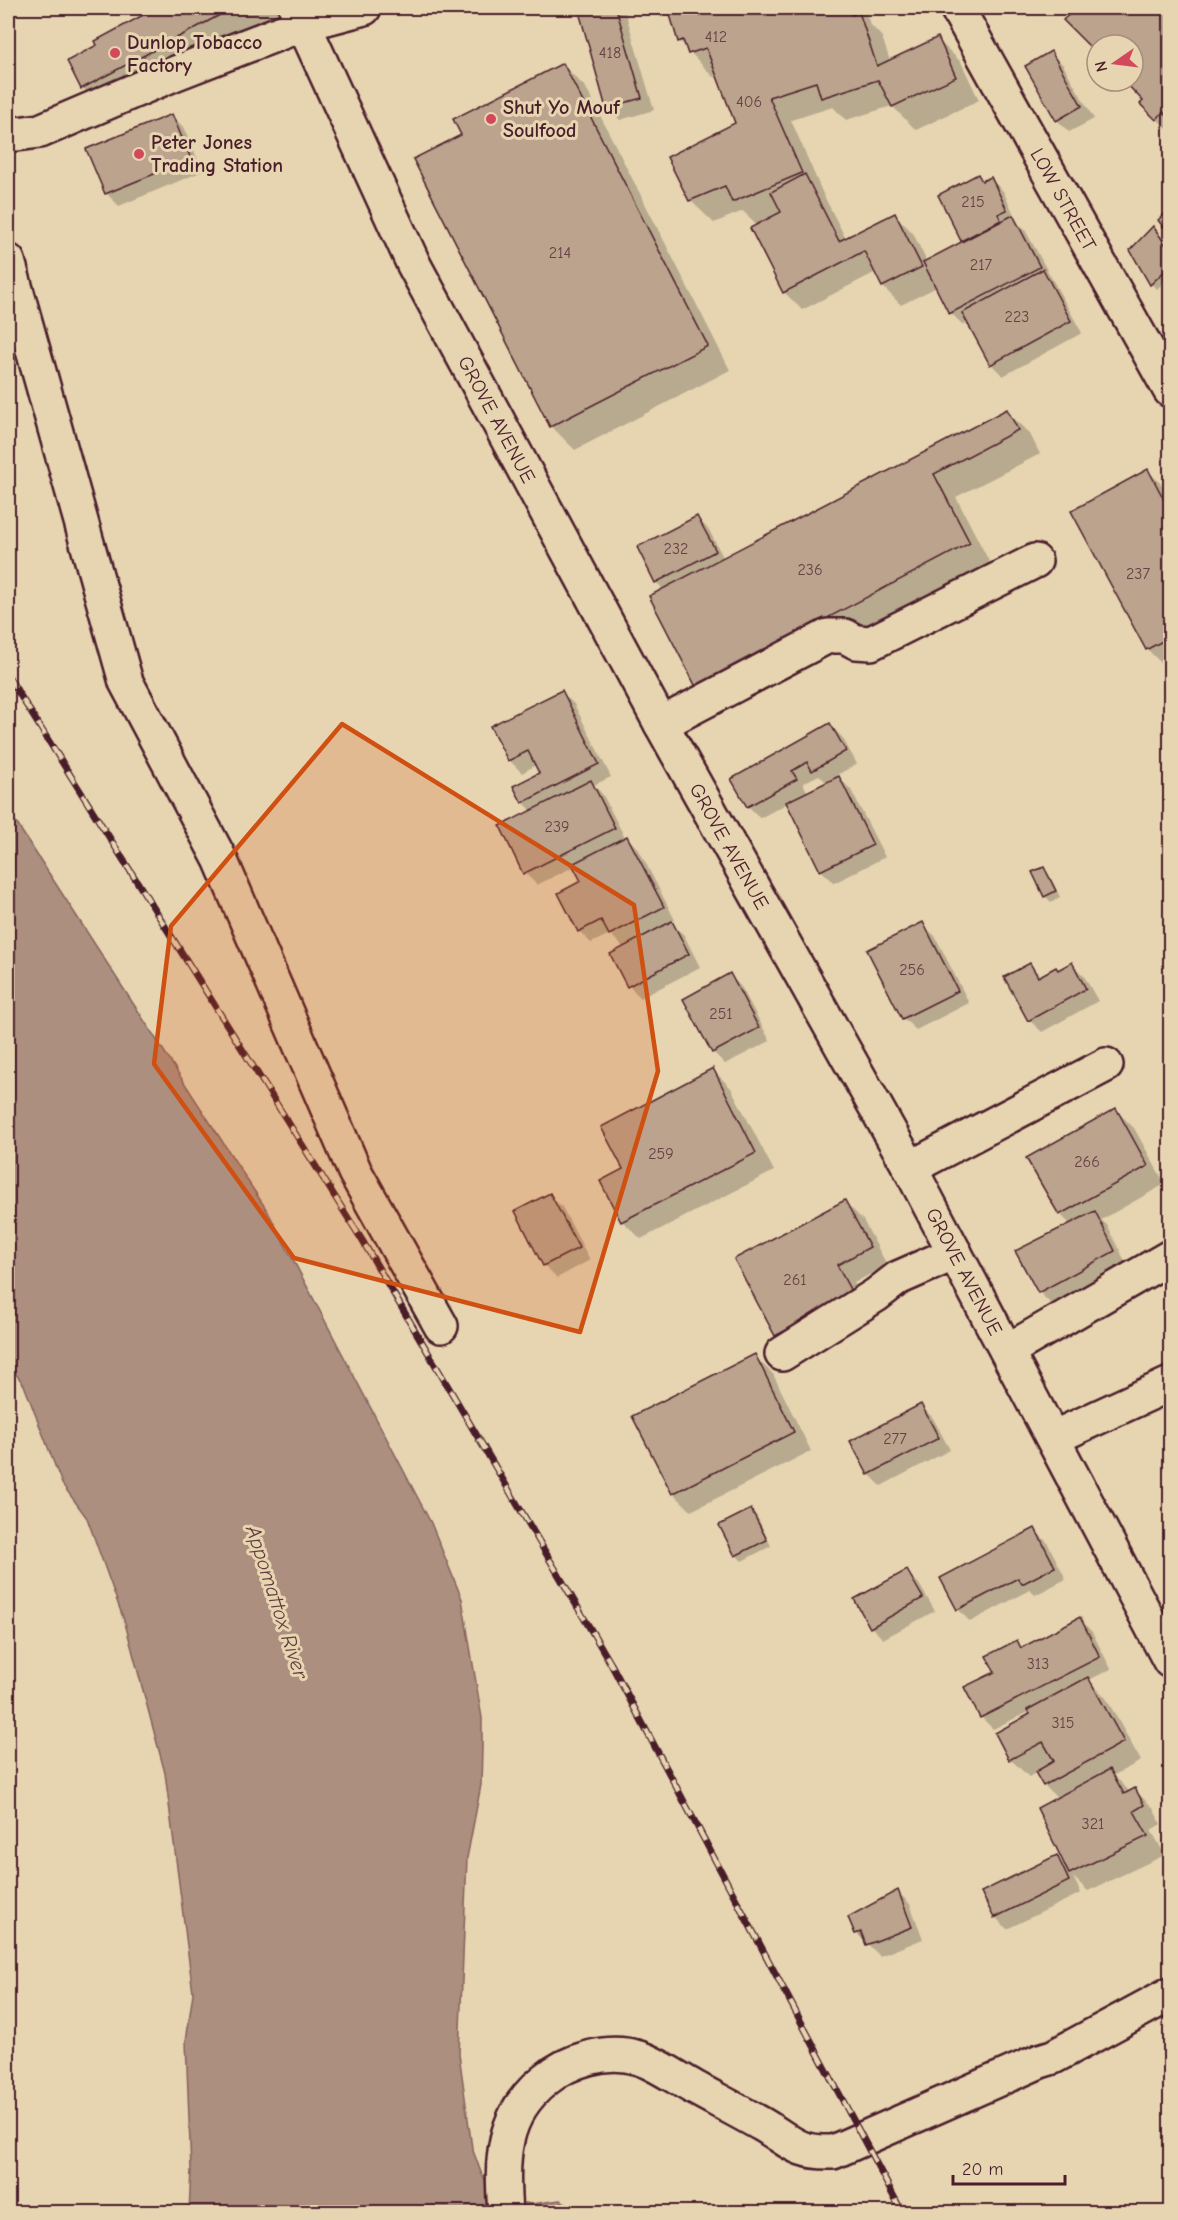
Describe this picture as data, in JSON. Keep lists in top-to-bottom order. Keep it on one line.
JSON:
{"streets":{"main road":["LOW STREET","GROVE AVENUE"]},"water":["Appomattox River"],"places":["Dunlop Tobacco Factory","Shut Yo Mouf Soulfood","Peter Jones Trading Station"],"house_numbers":["412","418","406","215","214","217","223","232","236","237","239","256","251","259","266","261","277","313","315","321"],"scale_bar":"20 m","north":"left"}
